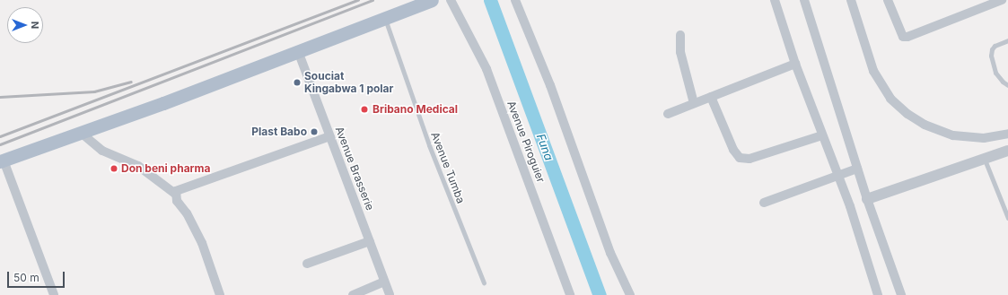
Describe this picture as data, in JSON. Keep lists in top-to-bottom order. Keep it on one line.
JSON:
{"streets":{"street":["Avenue Piroguier","Avenue Brasserie"],"lane":["Avenue Tumba"]},"water":["Funa"],"places":["Souciat Kingabwa 1 polar","Bribano Medical","Plast Babo","Don beni pharma"],"scale_bar":"50 m","north":"right"}
